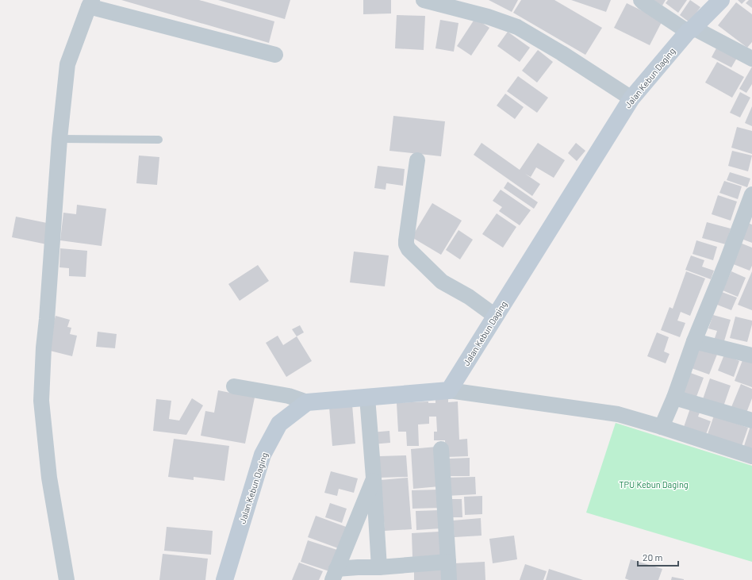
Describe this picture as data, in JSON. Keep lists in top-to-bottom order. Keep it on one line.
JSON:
{"streets":{"street":["Jalan Kebun Daging"]},"parks":["TPU Kebun Daging"],"scale_bar":"20 m"}
